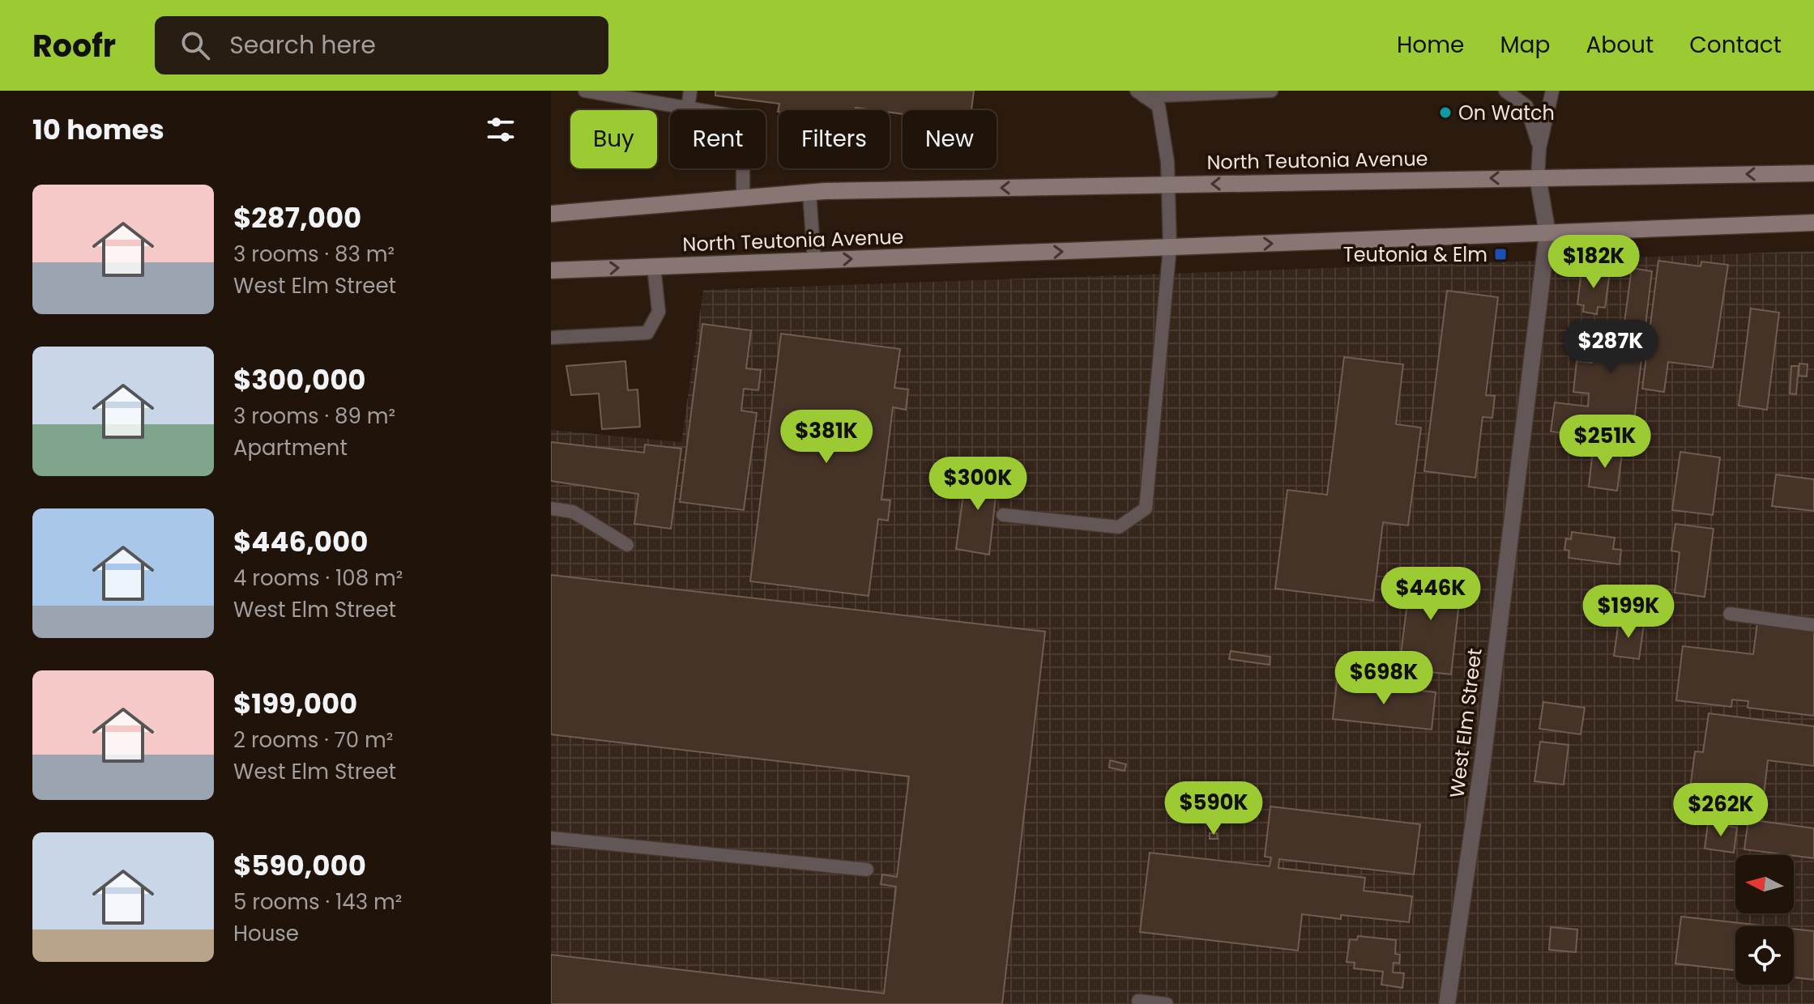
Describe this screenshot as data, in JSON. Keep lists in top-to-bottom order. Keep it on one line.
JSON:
{"streets":{"main road":["North Teutonia Avenue"],"street":["West Elm Street"]},"crossings":[["North Teutonia Avenue","West Elm Street"]],"places":{"other":["On Watch"],"transit":["Teutonia & Elm"]},"north":"left","page":{"header":"Roofr","search":"Search here","nav":["Home","Map","About","Contact"],"heading":"10 homes","chip":["Buy","Rent","Filters","New"],"list":[{"name":"$287,000","note":"3 rooms · 83 m² · West Elm Street"},{"name":"$300,000","note":"3 rooms · 89 m² · Apartment"},{"name":"$446,000","note":"4 rooms · 108 m² · West Elm Street"},{"name":"$199,000","note":"2 rooms · 70 m² · West Elm Street"},{"name":"$590,000","note":"5 rooms · 143 m² · House"}],"price":["$182K","$287K","$381K","$251K","$300K","$446K","$199K","$698K","$590K","$262K"]}}
